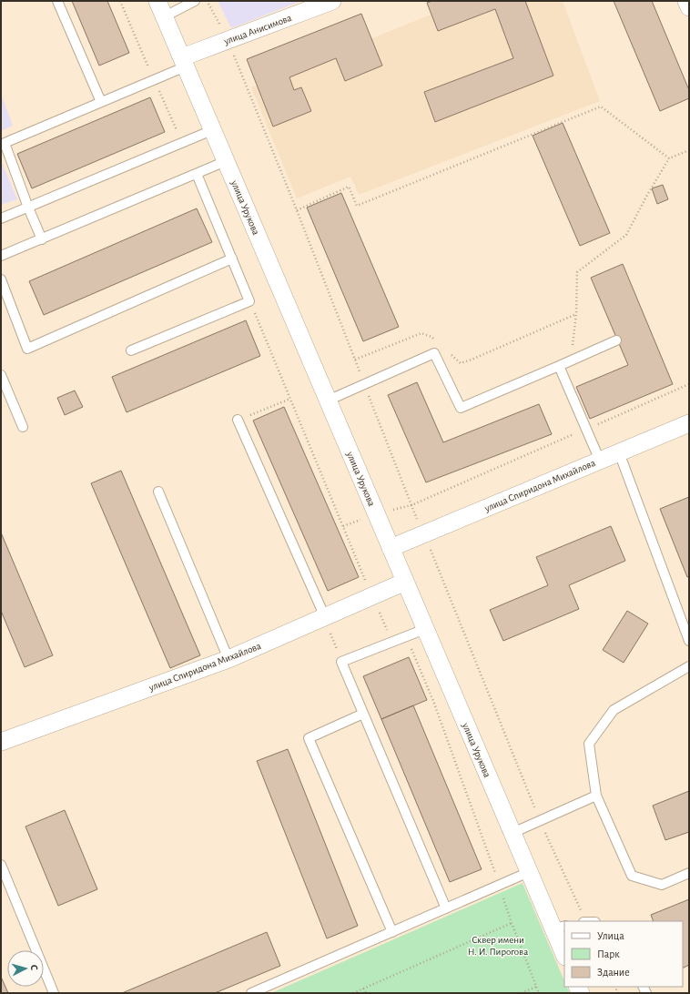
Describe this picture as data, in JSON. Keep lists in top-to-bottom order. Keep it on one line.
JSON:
{"streets":{"street":["улица Анисимова","улица Урукова","улица Спиридона Михайлова"]},"crossings":[["улица Анисимова","улица Урукова"],["улица Урукова","улица Спиридона Михайлова"]],"parks":["Сквер имени Н. И. Пирогова"],"legend":["Улица","Парк","Здание"],"north":"right"}
